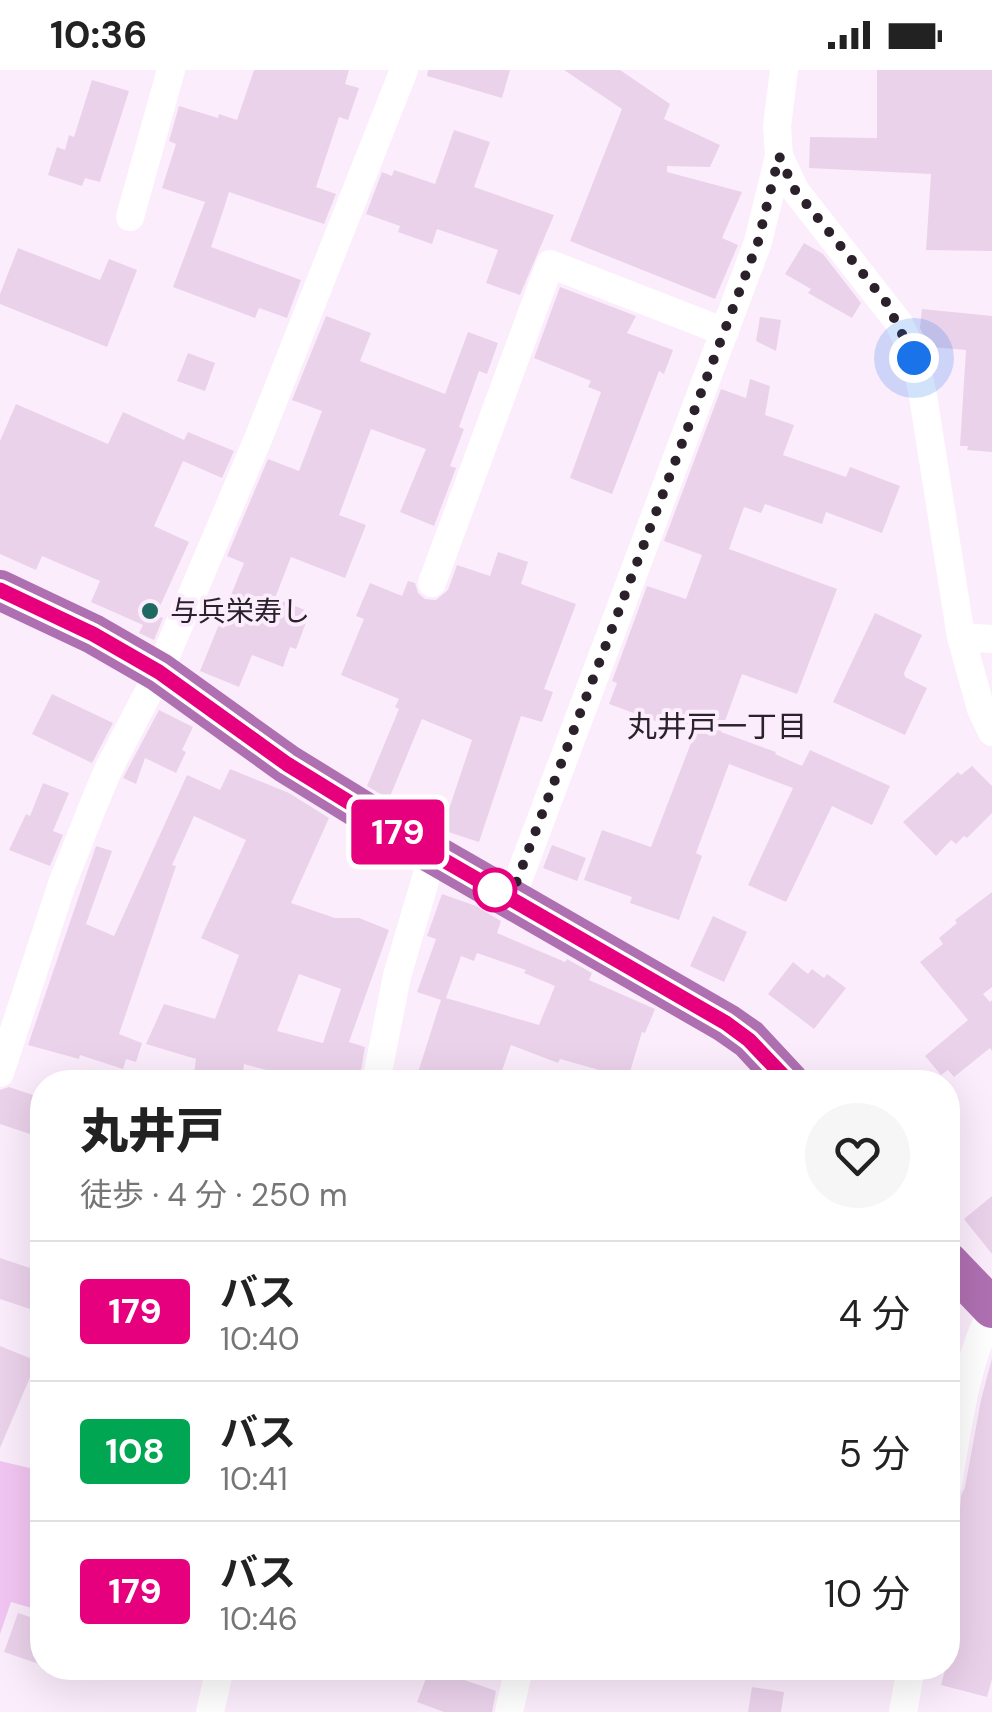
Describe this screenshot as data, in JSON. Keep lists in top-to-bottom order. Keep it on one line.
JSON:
{"districts":["丸井戸一丁目"],"places":["与兵栄寿し"],"lines":["bus line 179"],"page":{"status":"10:36","on_map":"179","heading":["丸井戸","徒歩 · 4 分 · 250 m"],"list":[{"mark":"179","name":"バス","note":"10:40","value":"4 分"},{"mark":"108","name":"バス","note":"10:41","value":"5 分"},{"mark":"179","name":"バス","note":"10:46","value":"10 分"}]}}
